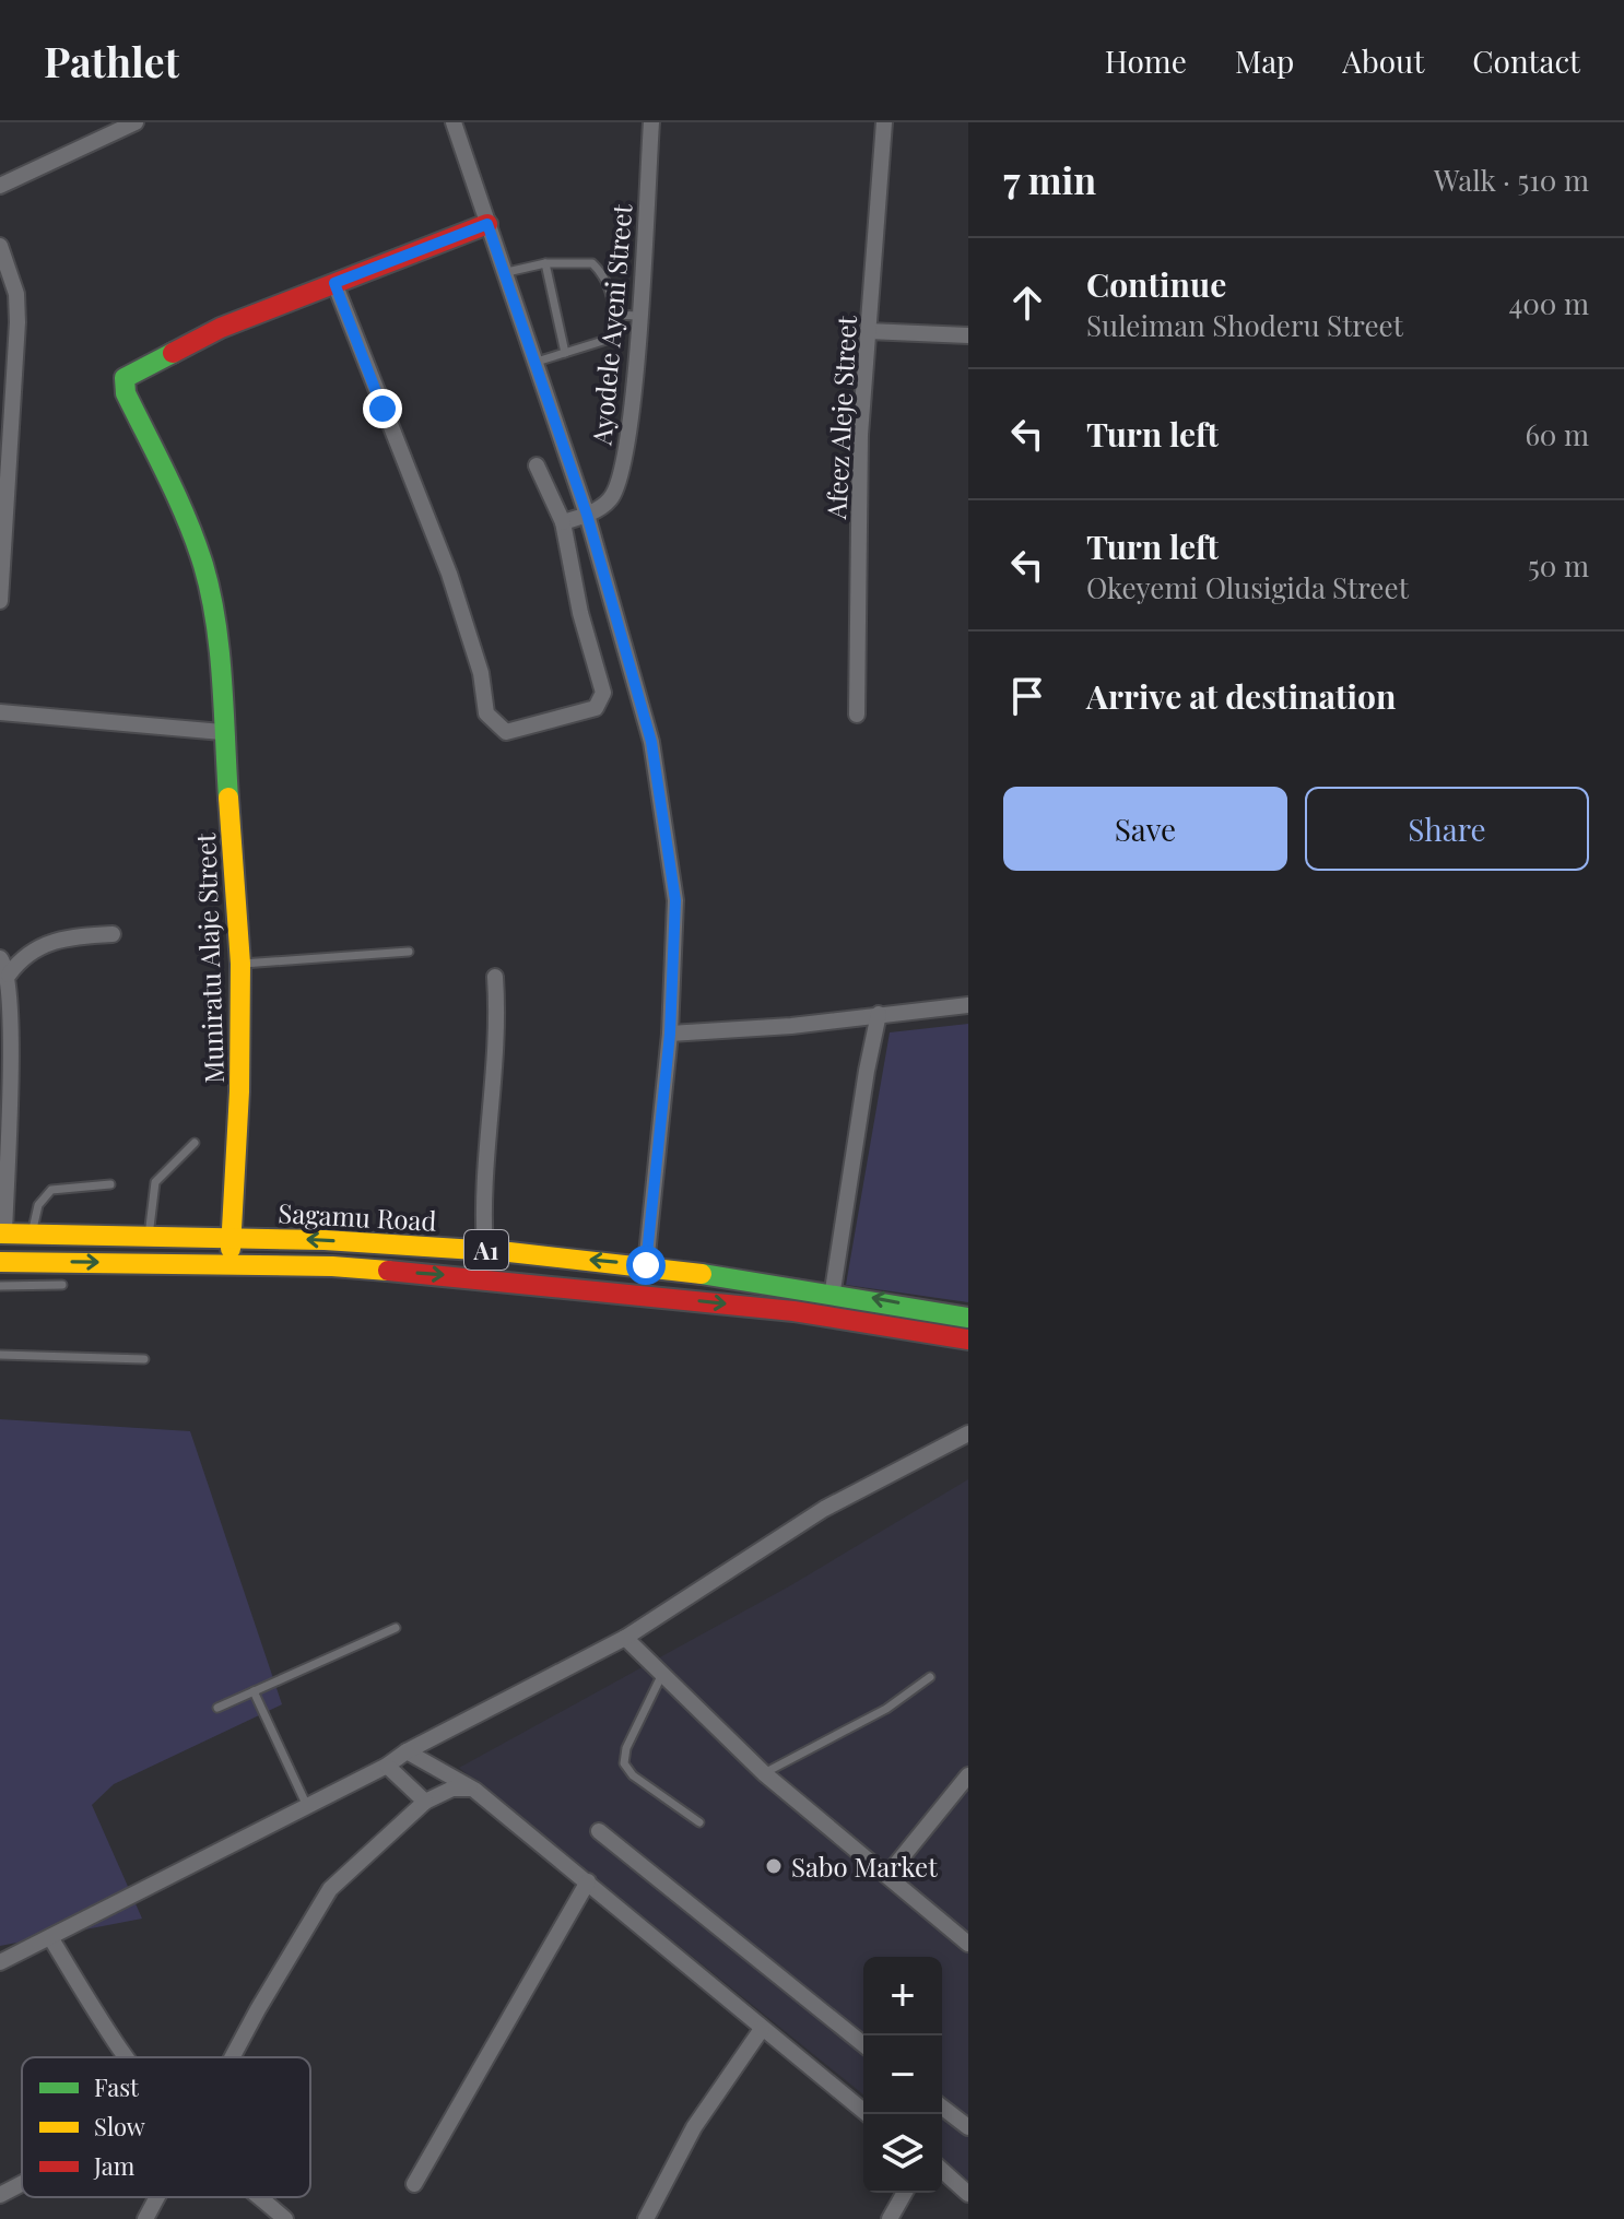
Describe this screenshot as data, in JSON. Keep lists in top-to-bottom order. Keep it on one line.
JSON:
{"streets":{"main road":["Muniratu Alaje Street","Sagamu Road","A1"],"street":["Ayodele Ayeni Street","Afeez Aleje Street"]},"crossings":[["Muniratu Alaje Street","Sagamu Road"]],"places":["Sabo Market"],"legend":["Fast","Slow","Jam"],"page":{"header":"Pathlet","nav":["Home","Map","About","Contact"],"heading":["7 min","Walk · 510 m"],"list":[["Continue","Suleiman Shoderu Street","400 m"],["Turn left","60 m"],["Turn left","Okeyemi Olusigida Street","50 m"],"Arrive at destination"],"buttons":["Save","Share"],"map_buttons":["+","−"]}}
